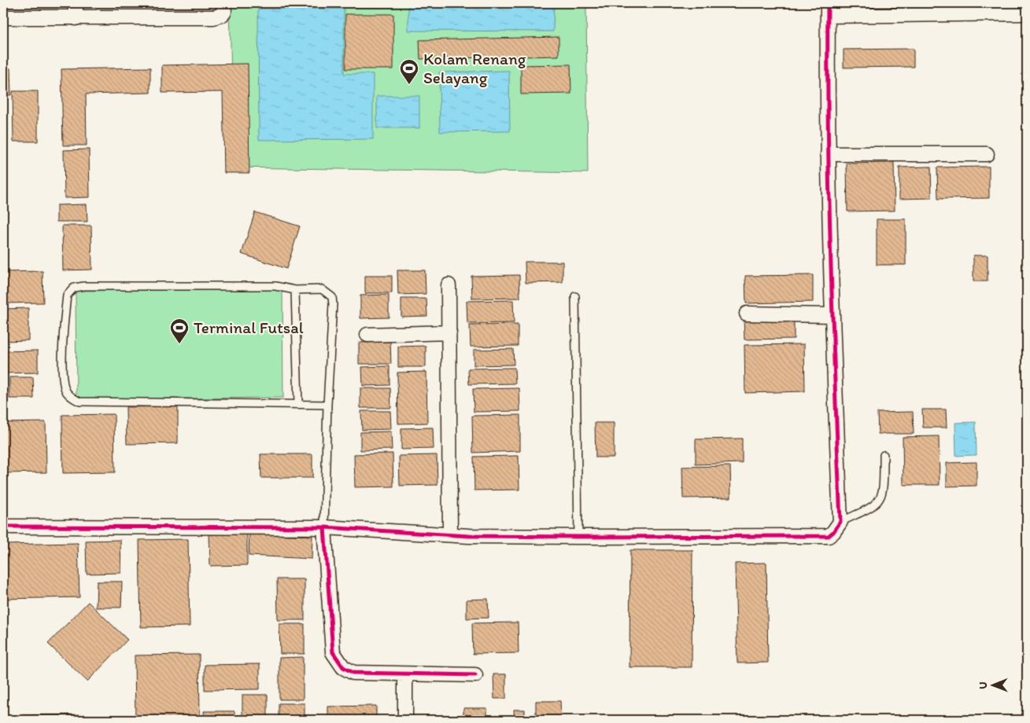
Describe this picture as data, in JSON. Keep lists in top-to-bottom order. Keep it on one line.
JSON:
{"places":{"sports":["Kolam Renang Selayang","Terminal Futsal"]},"north":"left"}
